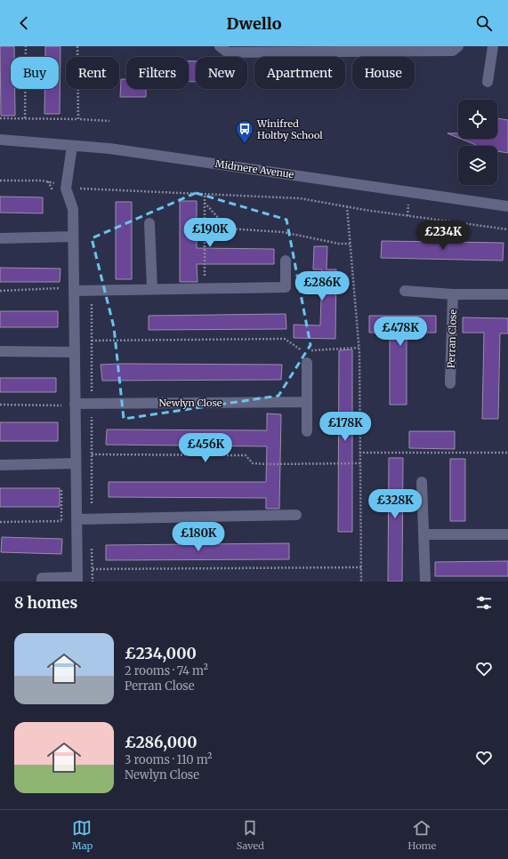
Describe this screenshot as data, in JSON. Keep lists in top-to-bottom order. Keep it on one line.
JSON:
{"streets":{"street":["Midmere Avenue","Perran Close","Newlyn Close"]},"places":{"bus stop":["Winifred Holtby School"]},"page":{"header":"Dwello","chip":["Buy","Rent","Filters","New","Apartment","House"],"price":["£190K","£234K","£286K","£478K","£178K","£456K","£328K","£180K"],"heading":"8 homes","list":[{"name":"£234,000","note":"2 rooms · 74 m² · Perran Close"},{"name":"£286,000","note":"3 rooms · 110 m² · Newlyn Close"}],"tabs":["Map","Saved","Home"]}}
